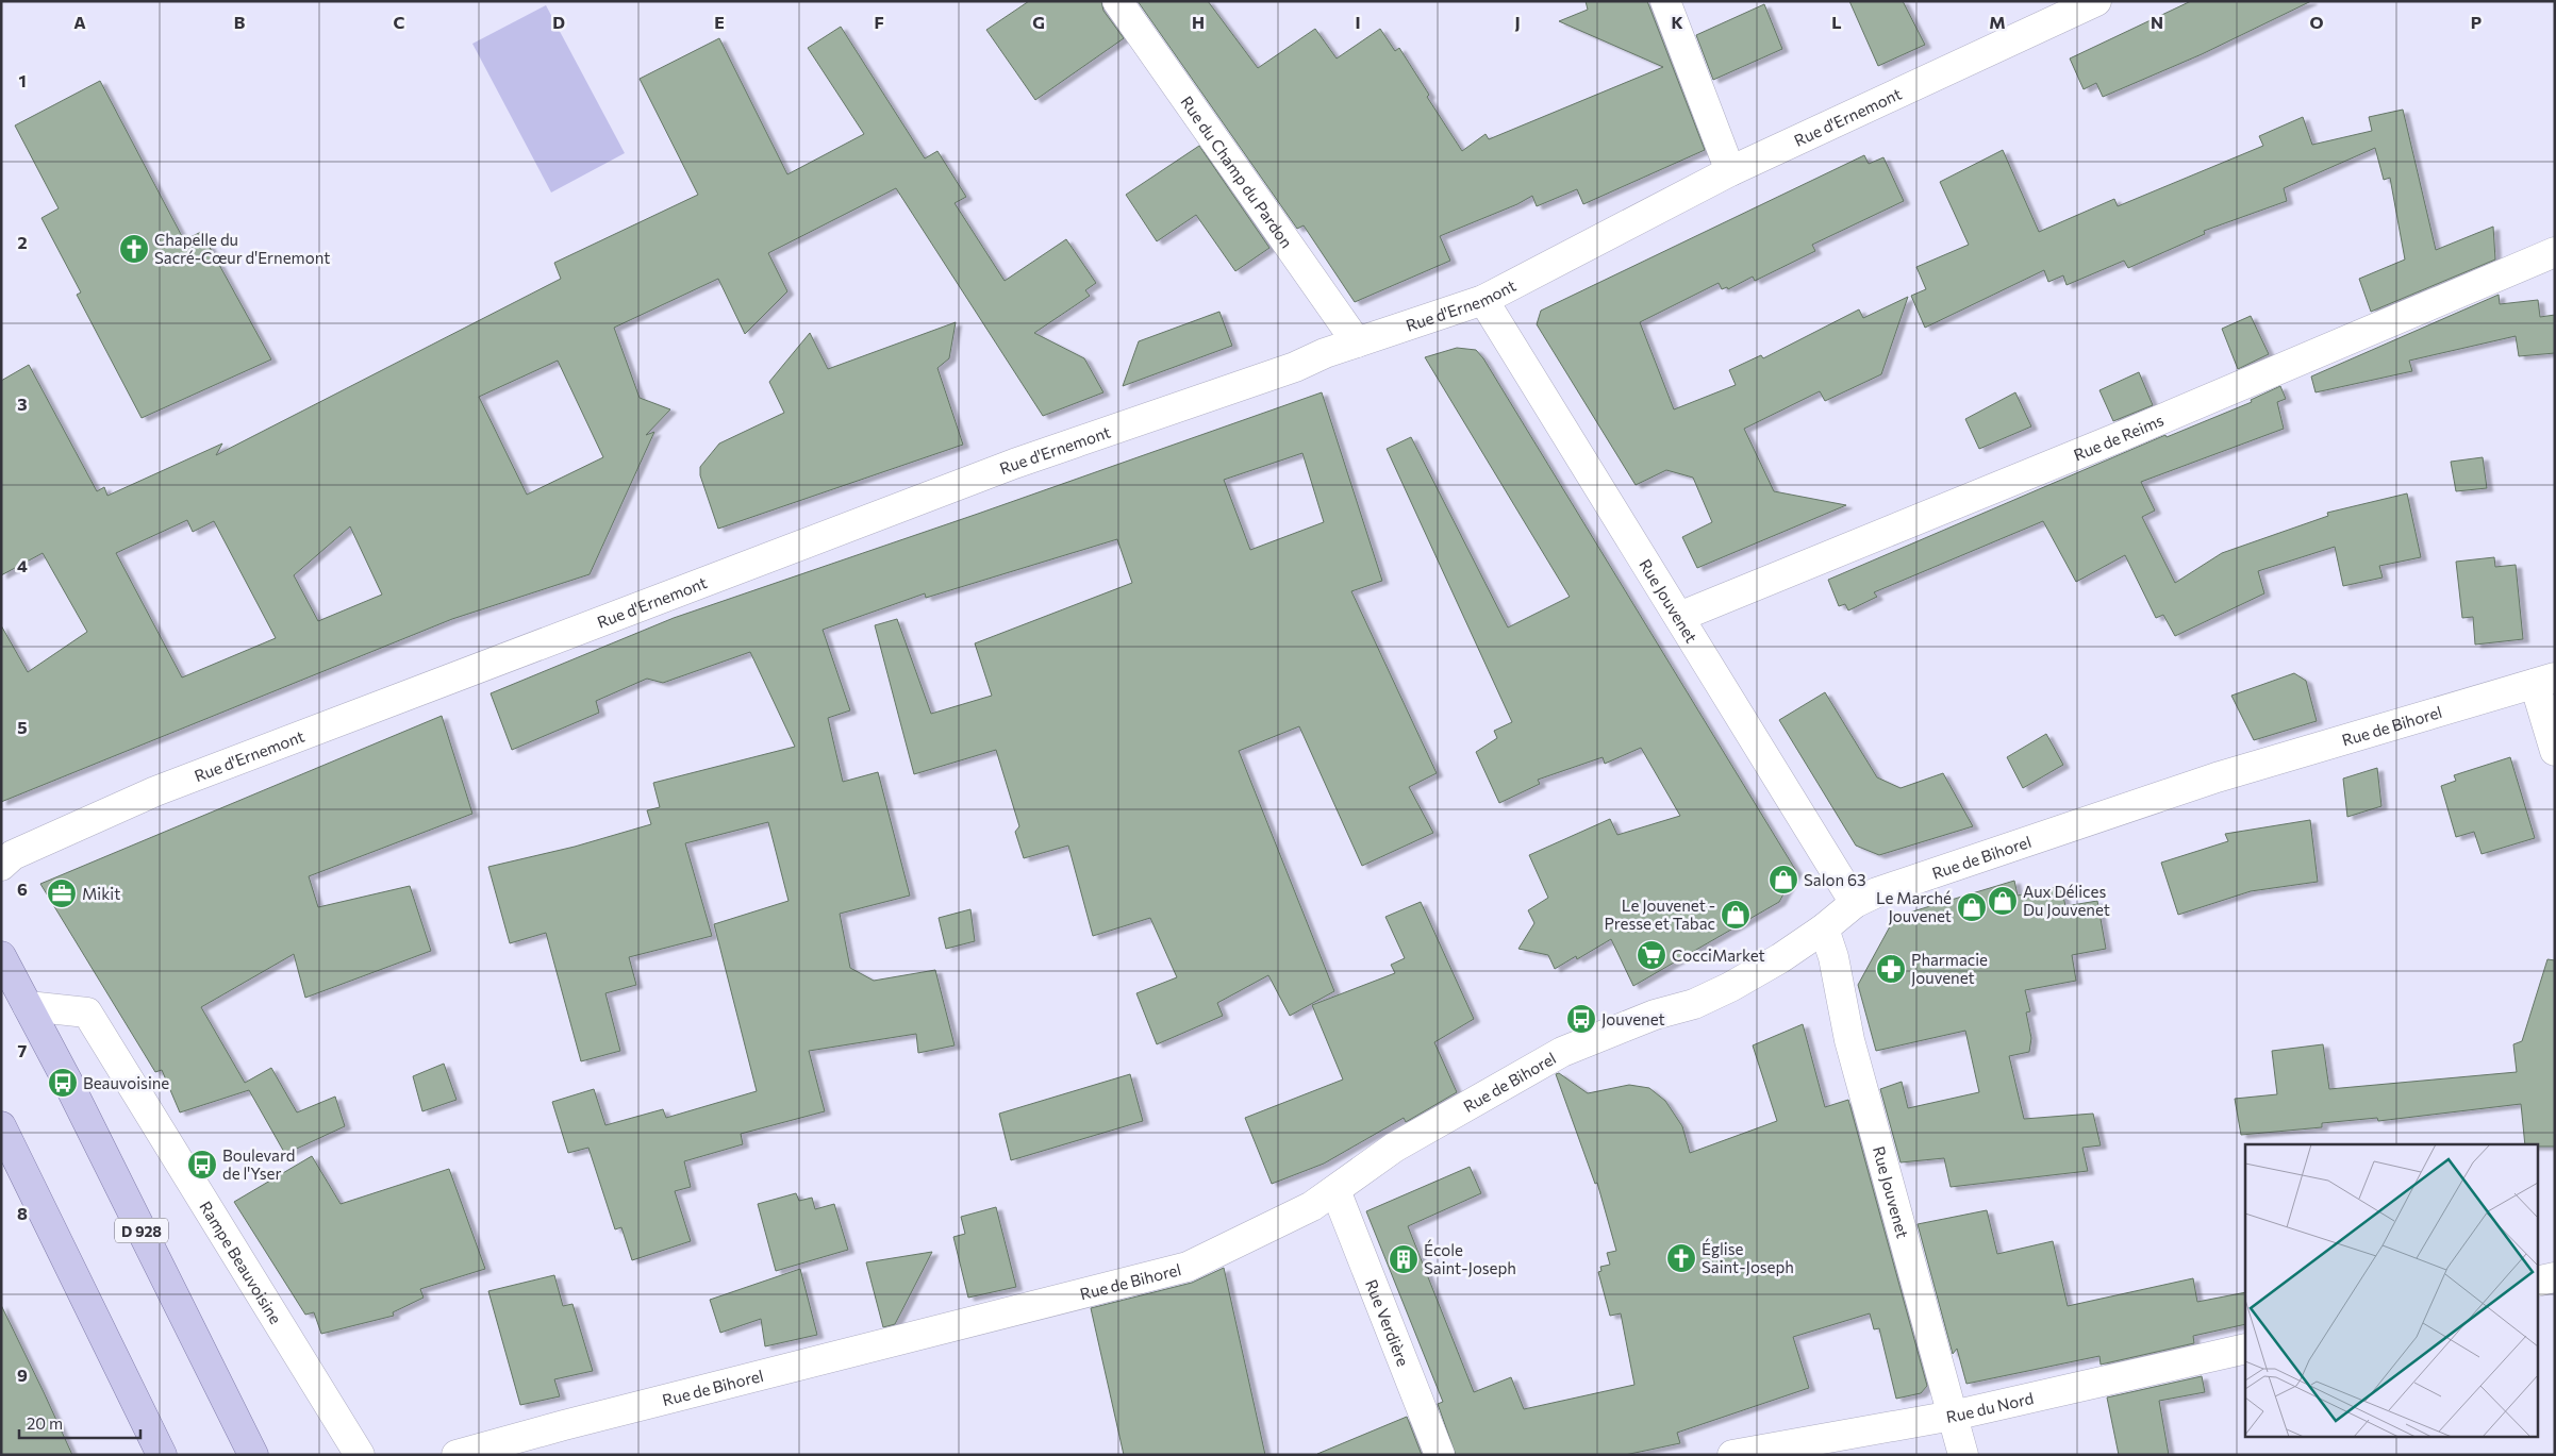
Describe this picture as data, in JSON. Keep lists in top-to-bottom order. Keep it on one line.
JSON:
{"streets":{"main road":["D 928"],"street":["Rue d'Ernemont","Rue du Champ du Pardon","Rue de Reims","Rue Jouvenet","Rue de Bihorel","Rampe Beauvoisine","Rue Verdière","Rue du Nord"]},"crossings":[["Rue d'Ernemont","Rue du Champ du Pardon"],["Rue d'Ernemont","Rue Jouvenet"],["Rue de Reims","Rue Jouvenet"],["Rue Jouvenet","Rue de Bihorel"],["Rue Jouvenet","Rue du Nord"],["Rue de Bihorel","Rue Verdière"],["D 928","Rampe Beauvoisine"]],"places":{"church":["Chapelle du Sacré-Cœur d'Ernemont","Église Saint-Joseph"],"shop":["Salon 63","Aux Délices Du Jouvenet","Le Marché Jouvenet","Le Jouvenet - Presse et Tabac"],"office":["Mikit"],"supermarket":["CocciMarket"],"pharmacy":["Pharmacie Jouvenet"],"bus stop":["Jouvenet","Beauvoisine","Boulevard de l'Yser"],"building":["École Saint-Joseph"]},"scale_bar":"20 m","grid":{"columns":["A","B","C","D","E","F","G","H","I","J","K","L","M","N","O","P"],"rows":["1","2","3","4","5","6","7","8","9"]}}
